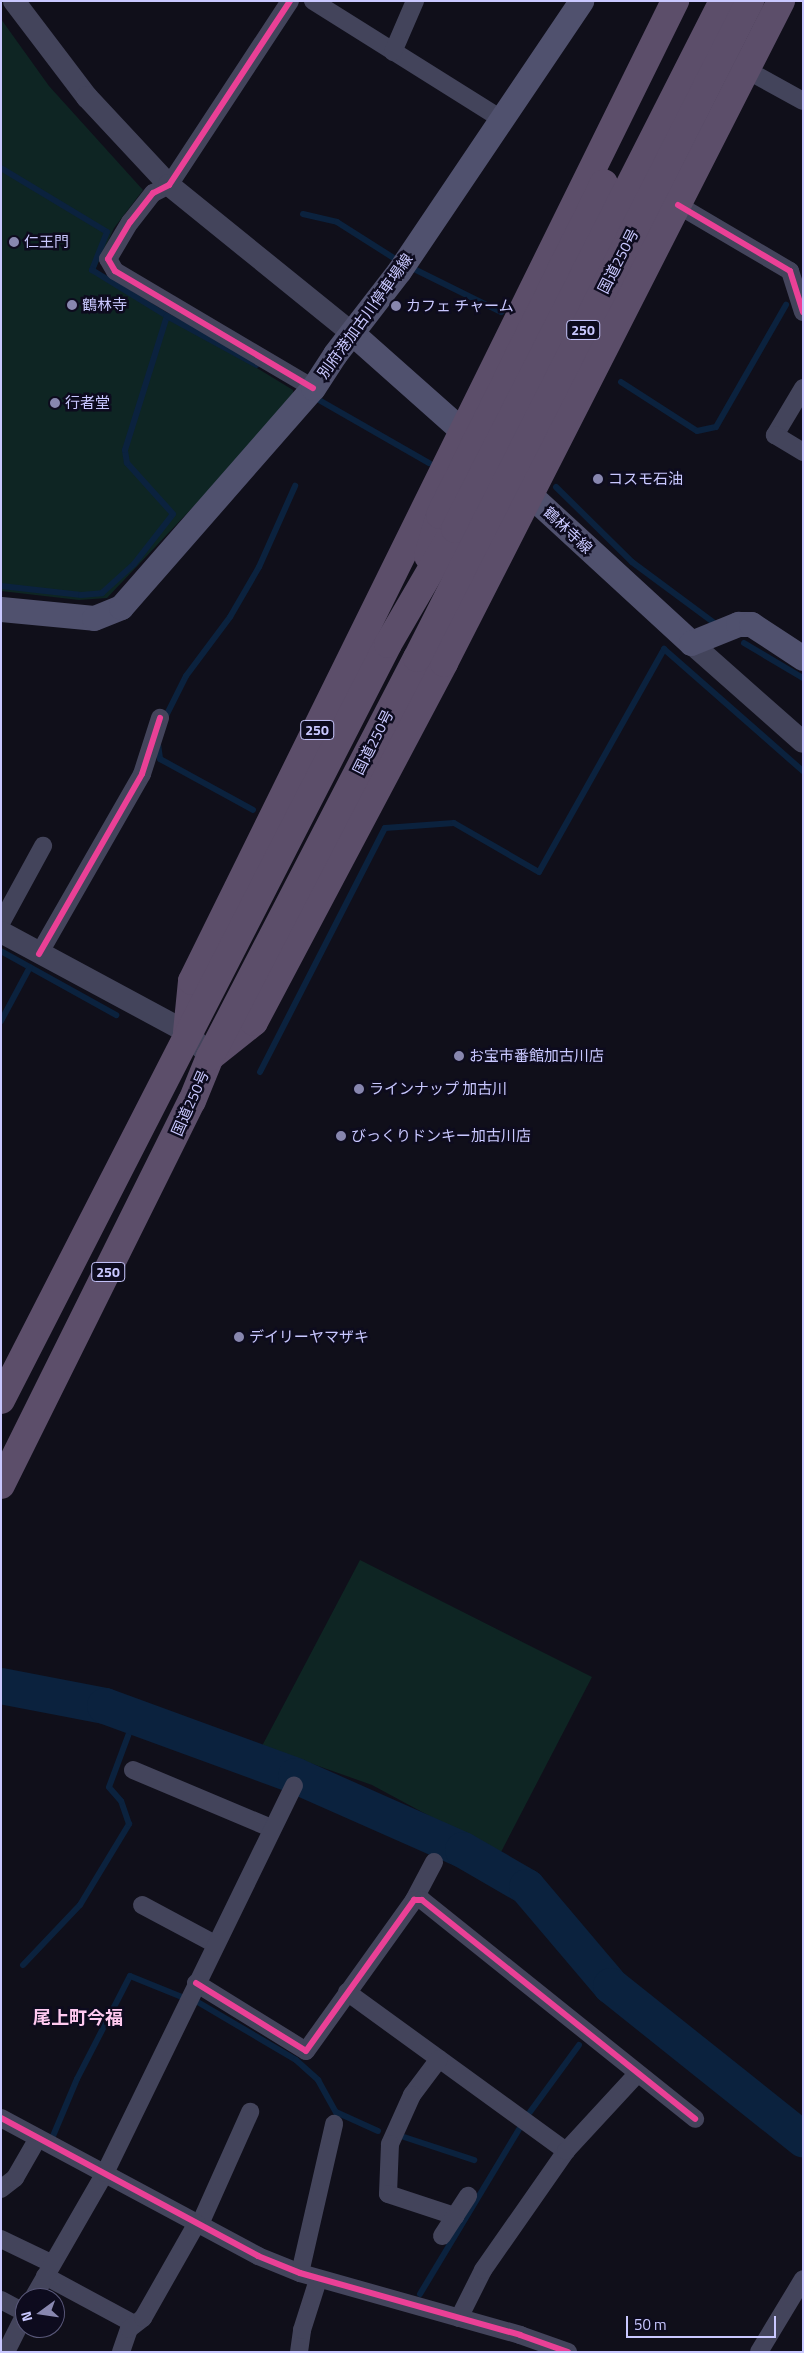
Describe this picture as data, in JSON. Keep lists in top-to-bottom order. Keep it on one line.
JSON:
{"streets":{"highway":["国道250号","250"],"main road":["別府港加古川停車場線","鶴林寺線"]},"crossings":[["国道250号","250"],["別府港加古川停車場線","鶴林寺線"],["250","鶴林寺線"]],"districts":["尾上町今福"],"places":["仁王門","鶴林寺","カフェ チャーム","行者堂","コスモ石油","お宝市番館加古川店","ラインナップ 加古川","びっくりドンキー加古川店","デイリーヤマザキ"],"scale_bar":"50 m","north":"left"}
